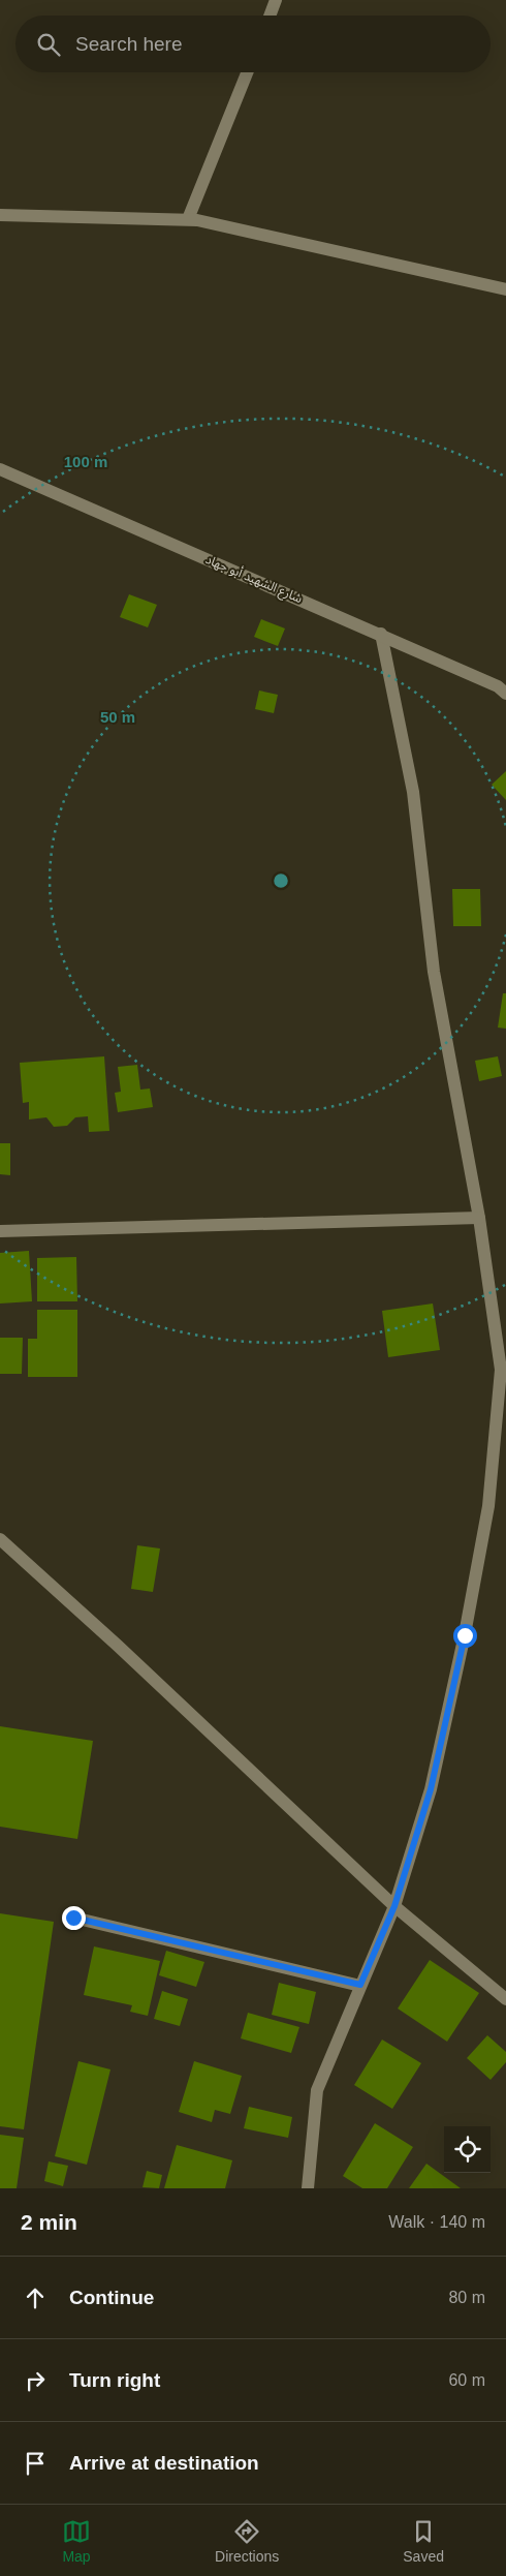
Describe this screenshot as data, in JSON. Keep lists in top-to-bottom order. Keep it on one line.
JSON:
{"streets":{"street":["شارع الشهيد أبو جهاد"]},"page":{"search":"Search here","heading":["2 min","Walk · 140 m"],"list":[["Continue","80 m"],["Turn right","60 m"],"Arrive at destination"],"nav":["Map","Directions","Saved"]},"rings":["100 m","50 m"]}
